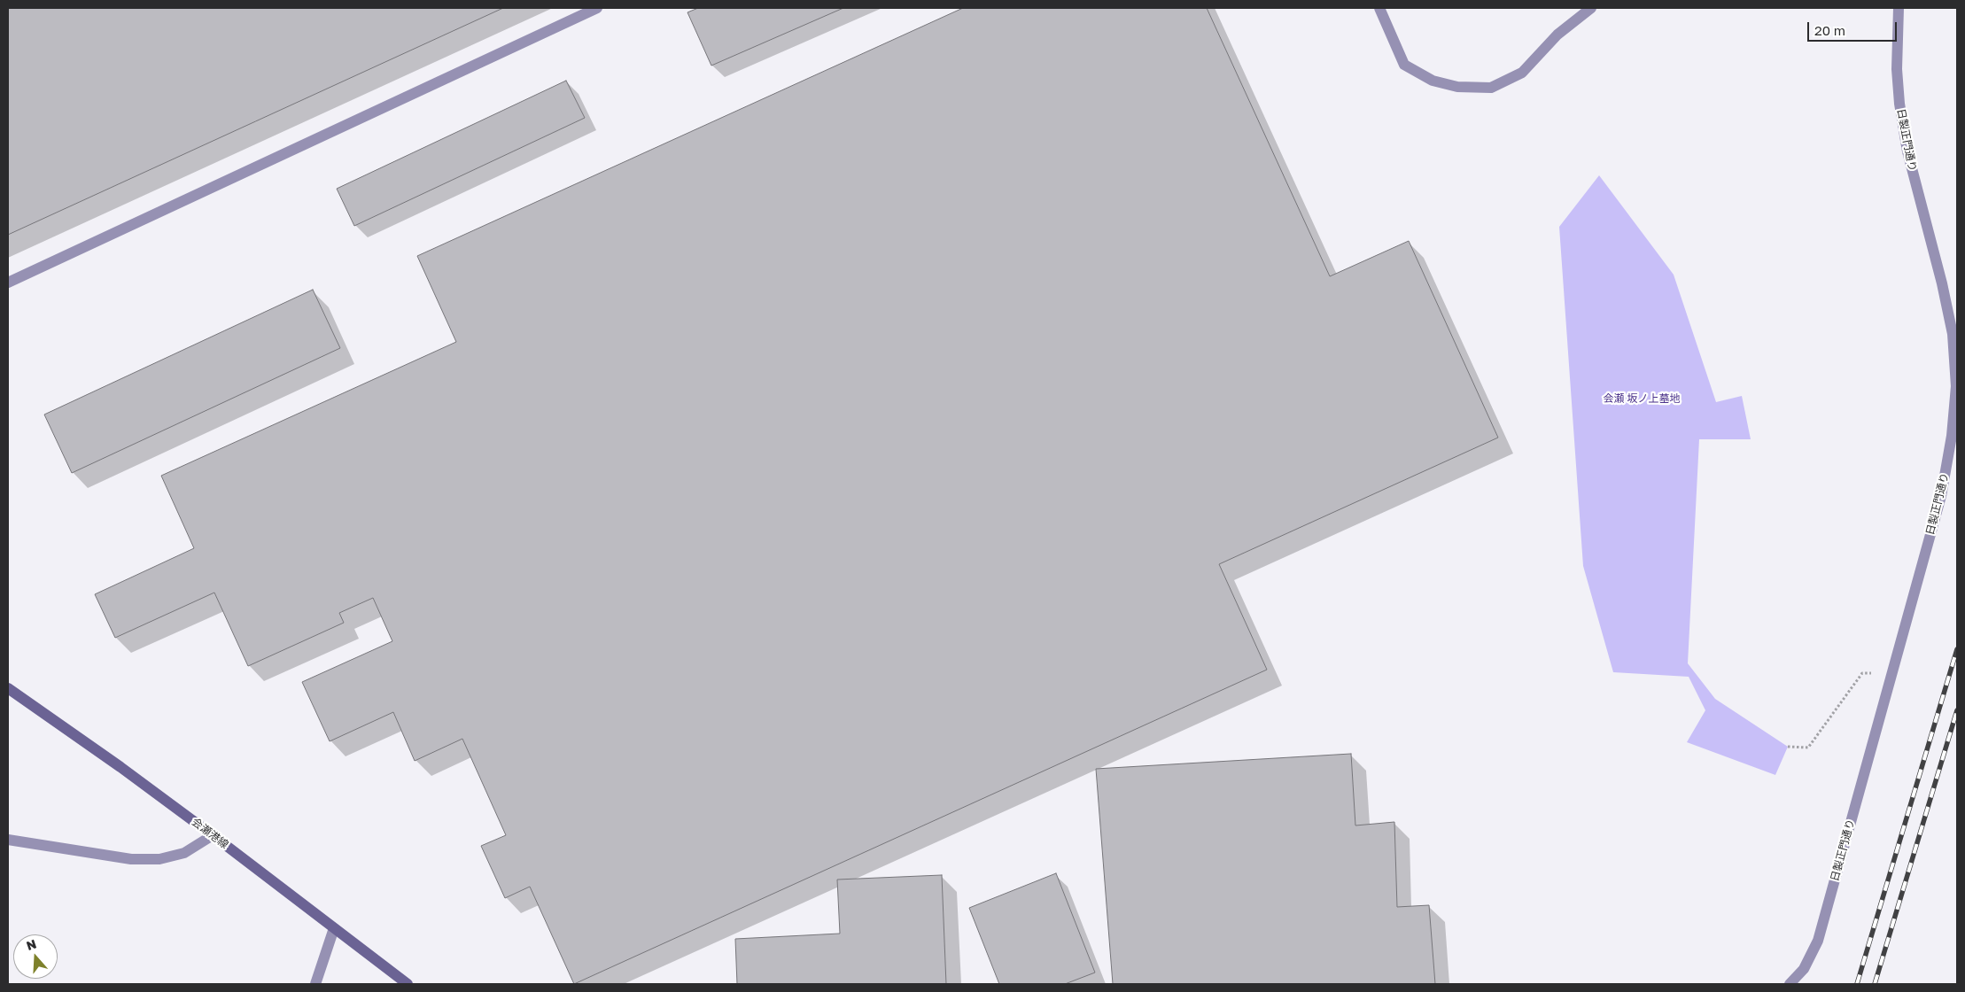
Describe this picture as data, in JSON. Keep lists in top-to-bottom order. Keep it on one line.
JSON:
{"streets":{"main road":["会瀬港線"],"street":["日製正門通り"]},"parks":["会瀬 坂ノ上墓地"],"scale_bar":"20 m","north":"top"}
